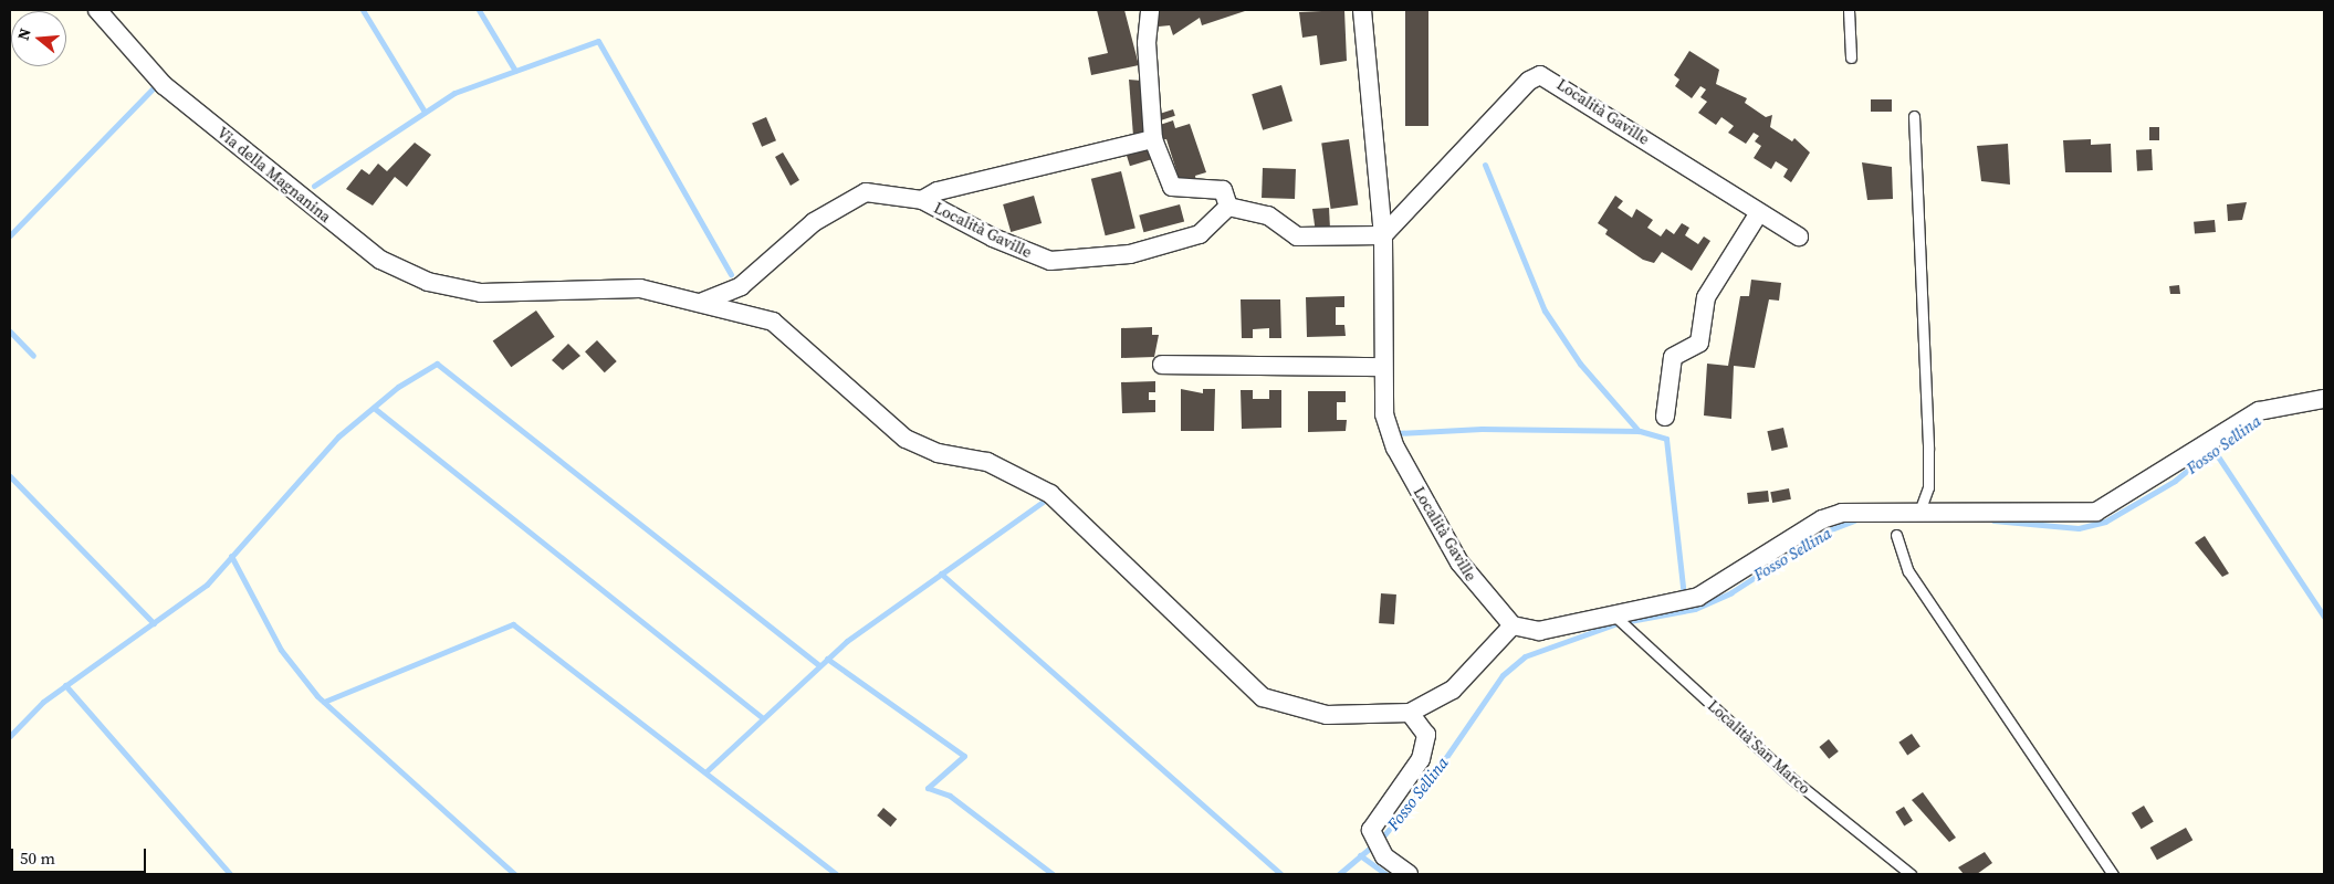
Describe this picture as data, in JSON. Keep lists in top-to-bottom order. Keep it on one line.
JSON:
{"streets":{"street":["Località Gaville","Via della Magnanina"],"lane":["Località San Marco"]},"crossings":[["Località Gaville","Via della Magnanina"]],"water":["Fosso Sellina"],"scale_bar":"50 m","north":"left"}
